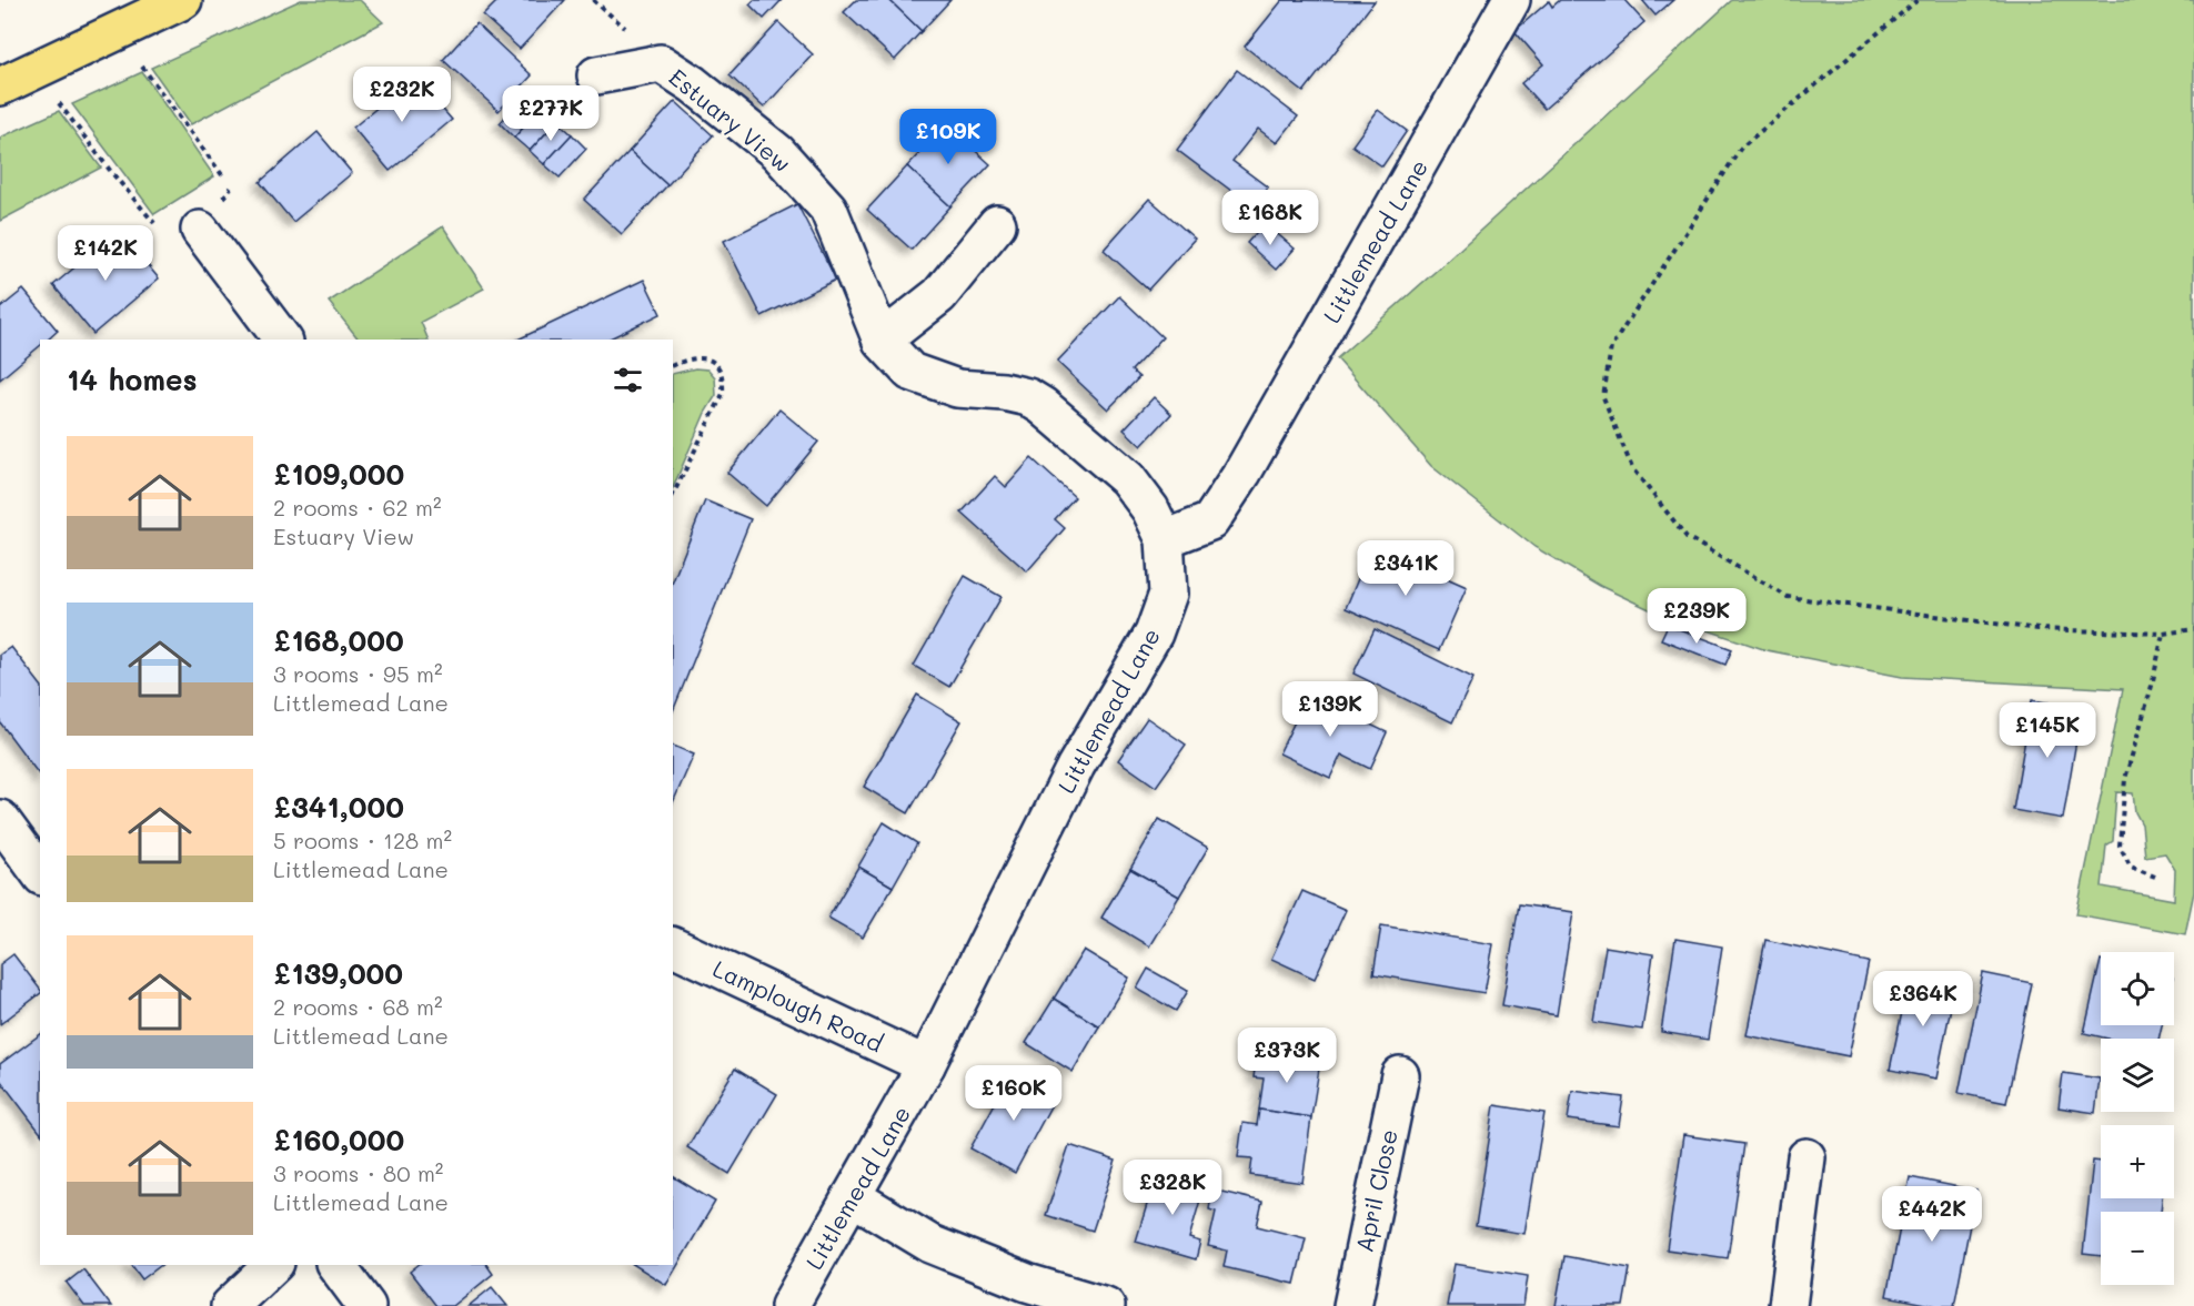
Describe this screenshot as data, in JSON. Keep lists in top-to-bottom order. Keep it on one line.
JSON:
{"streets":{"street":["Estuary View","Littlemead Lane","Lamplough Road","April Close"]},"crossings":[["Estuary View","Littlemead Lane"],["Littlemead Lane","Lamplough Road"]],"page":{"price":["£232K","£277K","£109K","£168K","£142K","£341K","£239K","£139K","£145K","£364K","£373K","£160K","£328K","£442K"],"heading":"14 homes","list":[{"name":"£109,000","note":"2 rooms · 62 m² · Estuary View"},{"name":"£168,000","note":"3 rooms · 95 m² · Littlemead Lane"},{"name":"£341,000","note":"5 rooms · 128 m² · Littlemead Lane"},{"name":"£139,000","note":"2 rooms · 68 m² · Littlemead Lane"},{"name":"£160,000","note":"3 rooms · 80 m² · Littlemead Lane"}],"map_buttons":["+","−"]}}
